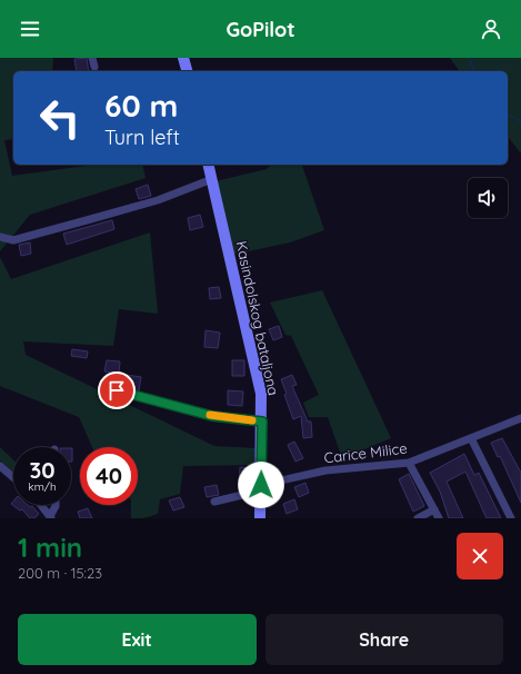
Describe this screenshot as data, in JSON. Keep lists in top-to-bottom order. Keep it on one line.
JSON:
{"streets":{"street":["Kasindolskog bataljona","Carice Milice"]},"crossings":[["Kasindolskog bataljona","Carice Milice"]],"page":{"header":"GoPilot","turn":["60 m","Turn left"],"speed":"30 km/h","limit":"40","heading":["1 min","200 m · 15:23"],"buttons":["Exit","Share"]}}
